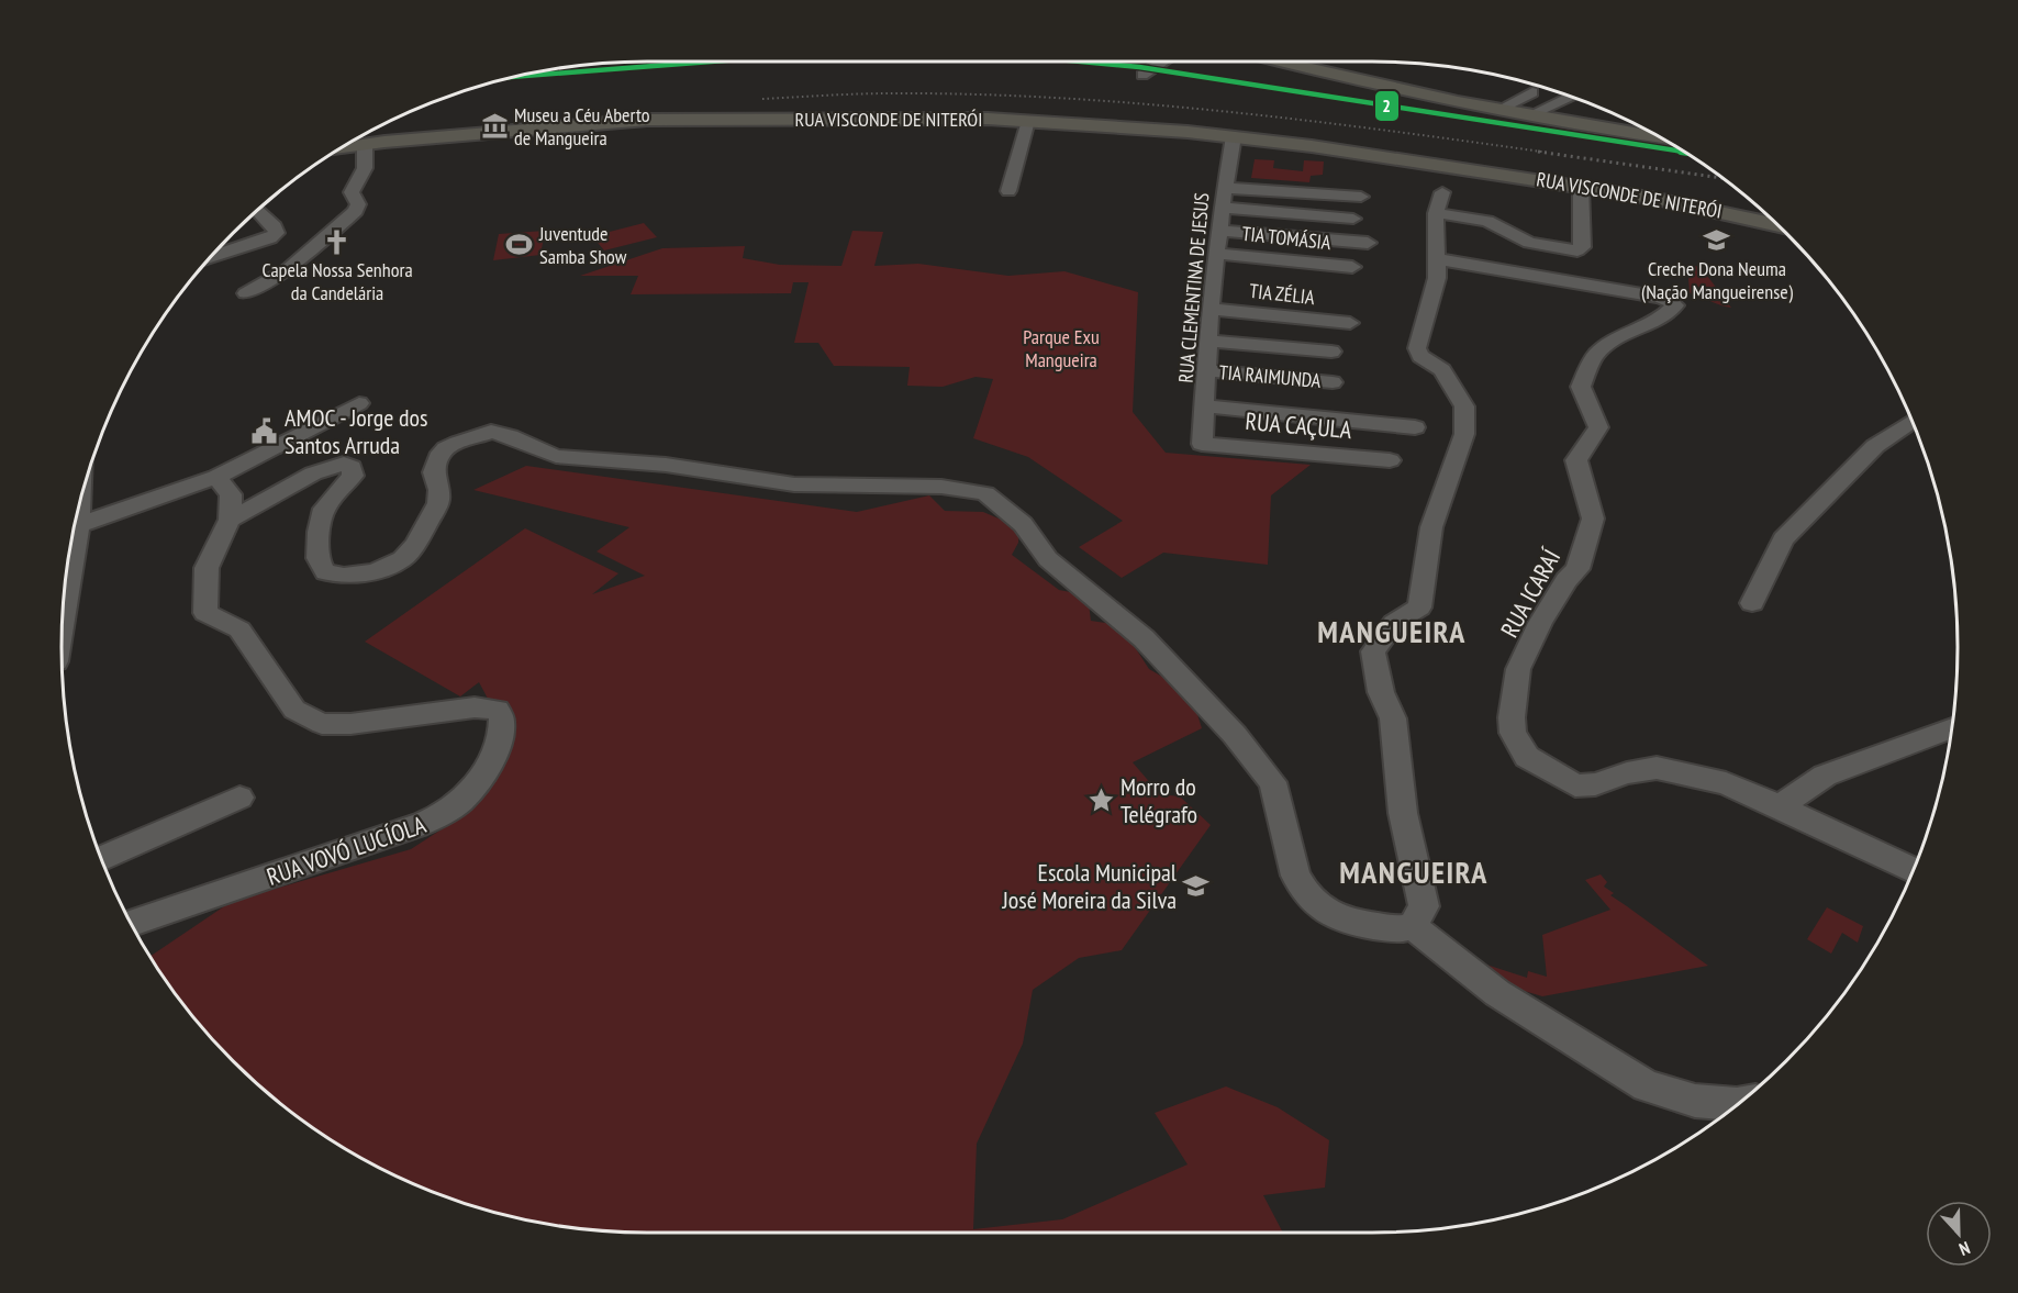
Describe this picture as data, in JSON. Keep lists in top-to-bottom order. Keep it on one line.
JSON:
{"streets":{"main road":["RUA VISCONDE DE NITERÓI"],"street":["TIA TOMÁSIA","RUA CLEMENTINA DE JESUS","TIA ZÉLIA","TIA RAIMUNDA","RUA CAÇULA","RUA ICARAÍ","RUA VOVÓ LUCÍOLA"]},"crossings":[["RUA VISCONDE DE NITERÓI","RUA CLEMENTINA DE JESUS"],["TIA TOMÁSIA","RUA CLEMENTINA DE JESUS"],["RUA CLEMENTINA DE JESUS","TIA ZÉLIA"],["RUA CLEMENTINA DE JESUS","TIA RAIMUNDA"],["RUA CLEMENTINA DE JESUS","RUA CAÇULA"]],"districts":["MANGUEIRA","MANGUEIRA"],"parks":["Parque Exu Mangueira"],"places":{"museum":["Museu a Céu Aberto de Mangueira"],"school or university":["Creche Dona Neuma (Nação Mangueirense)","Escola Municipal José Moreira da Silva"],"church":["Capela Nossa Senhora da Candelária"],"sports":["Juventude Samba Show"],"public building":["AMOC - Jorge dos Santos Arruda"],"place":["Morro do Telégrafo"]},"lines":["transit line 2"],"north":"bottom"}
